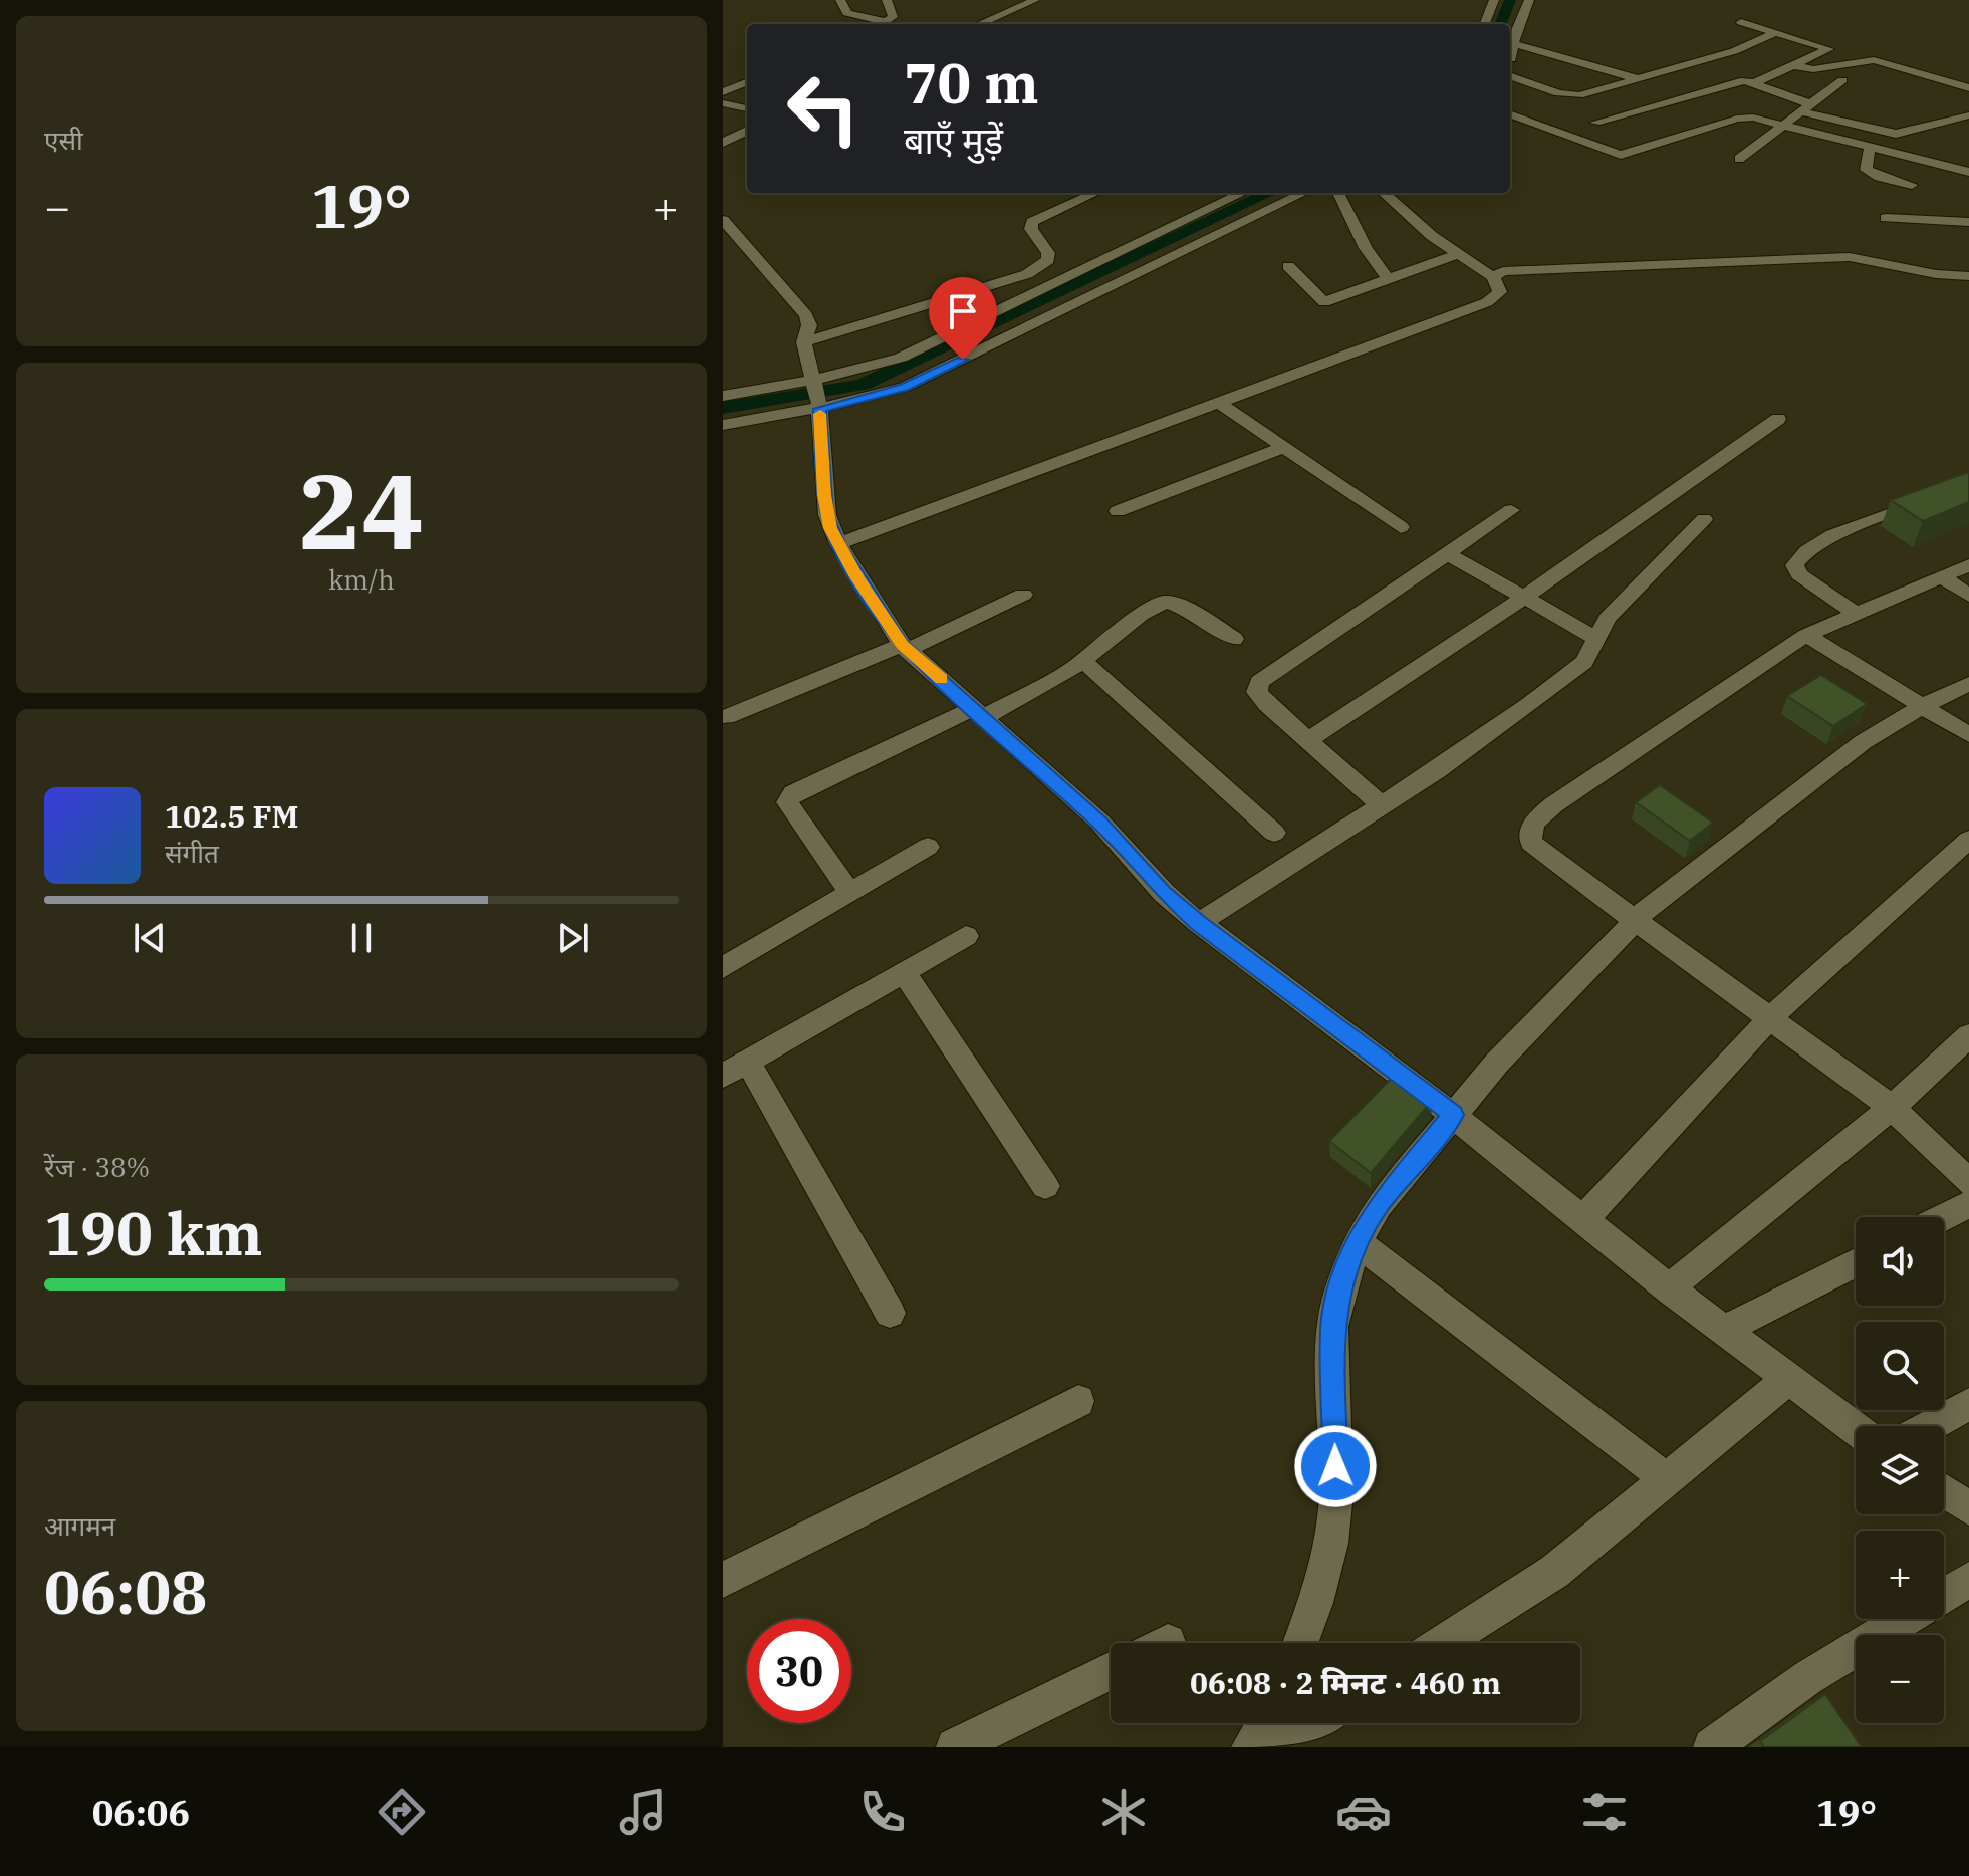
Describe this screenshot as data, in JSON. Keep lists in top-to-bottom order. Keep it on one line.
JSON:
{"page":{"tile":["एसी",["24","km/h"],["रेंज · 38%","190 km"],["आगमन","06:08"]],"turn":["70 m","बाएँ मुड़ें"],"heat":["−","19°","+"],"song":["102.5 FM","संगीत"],"map_buttons":["+","−"],"limit":"30","trip":"06:08 · 2 मिनट · 460 m","tabs":["06:06","19°"]}}
